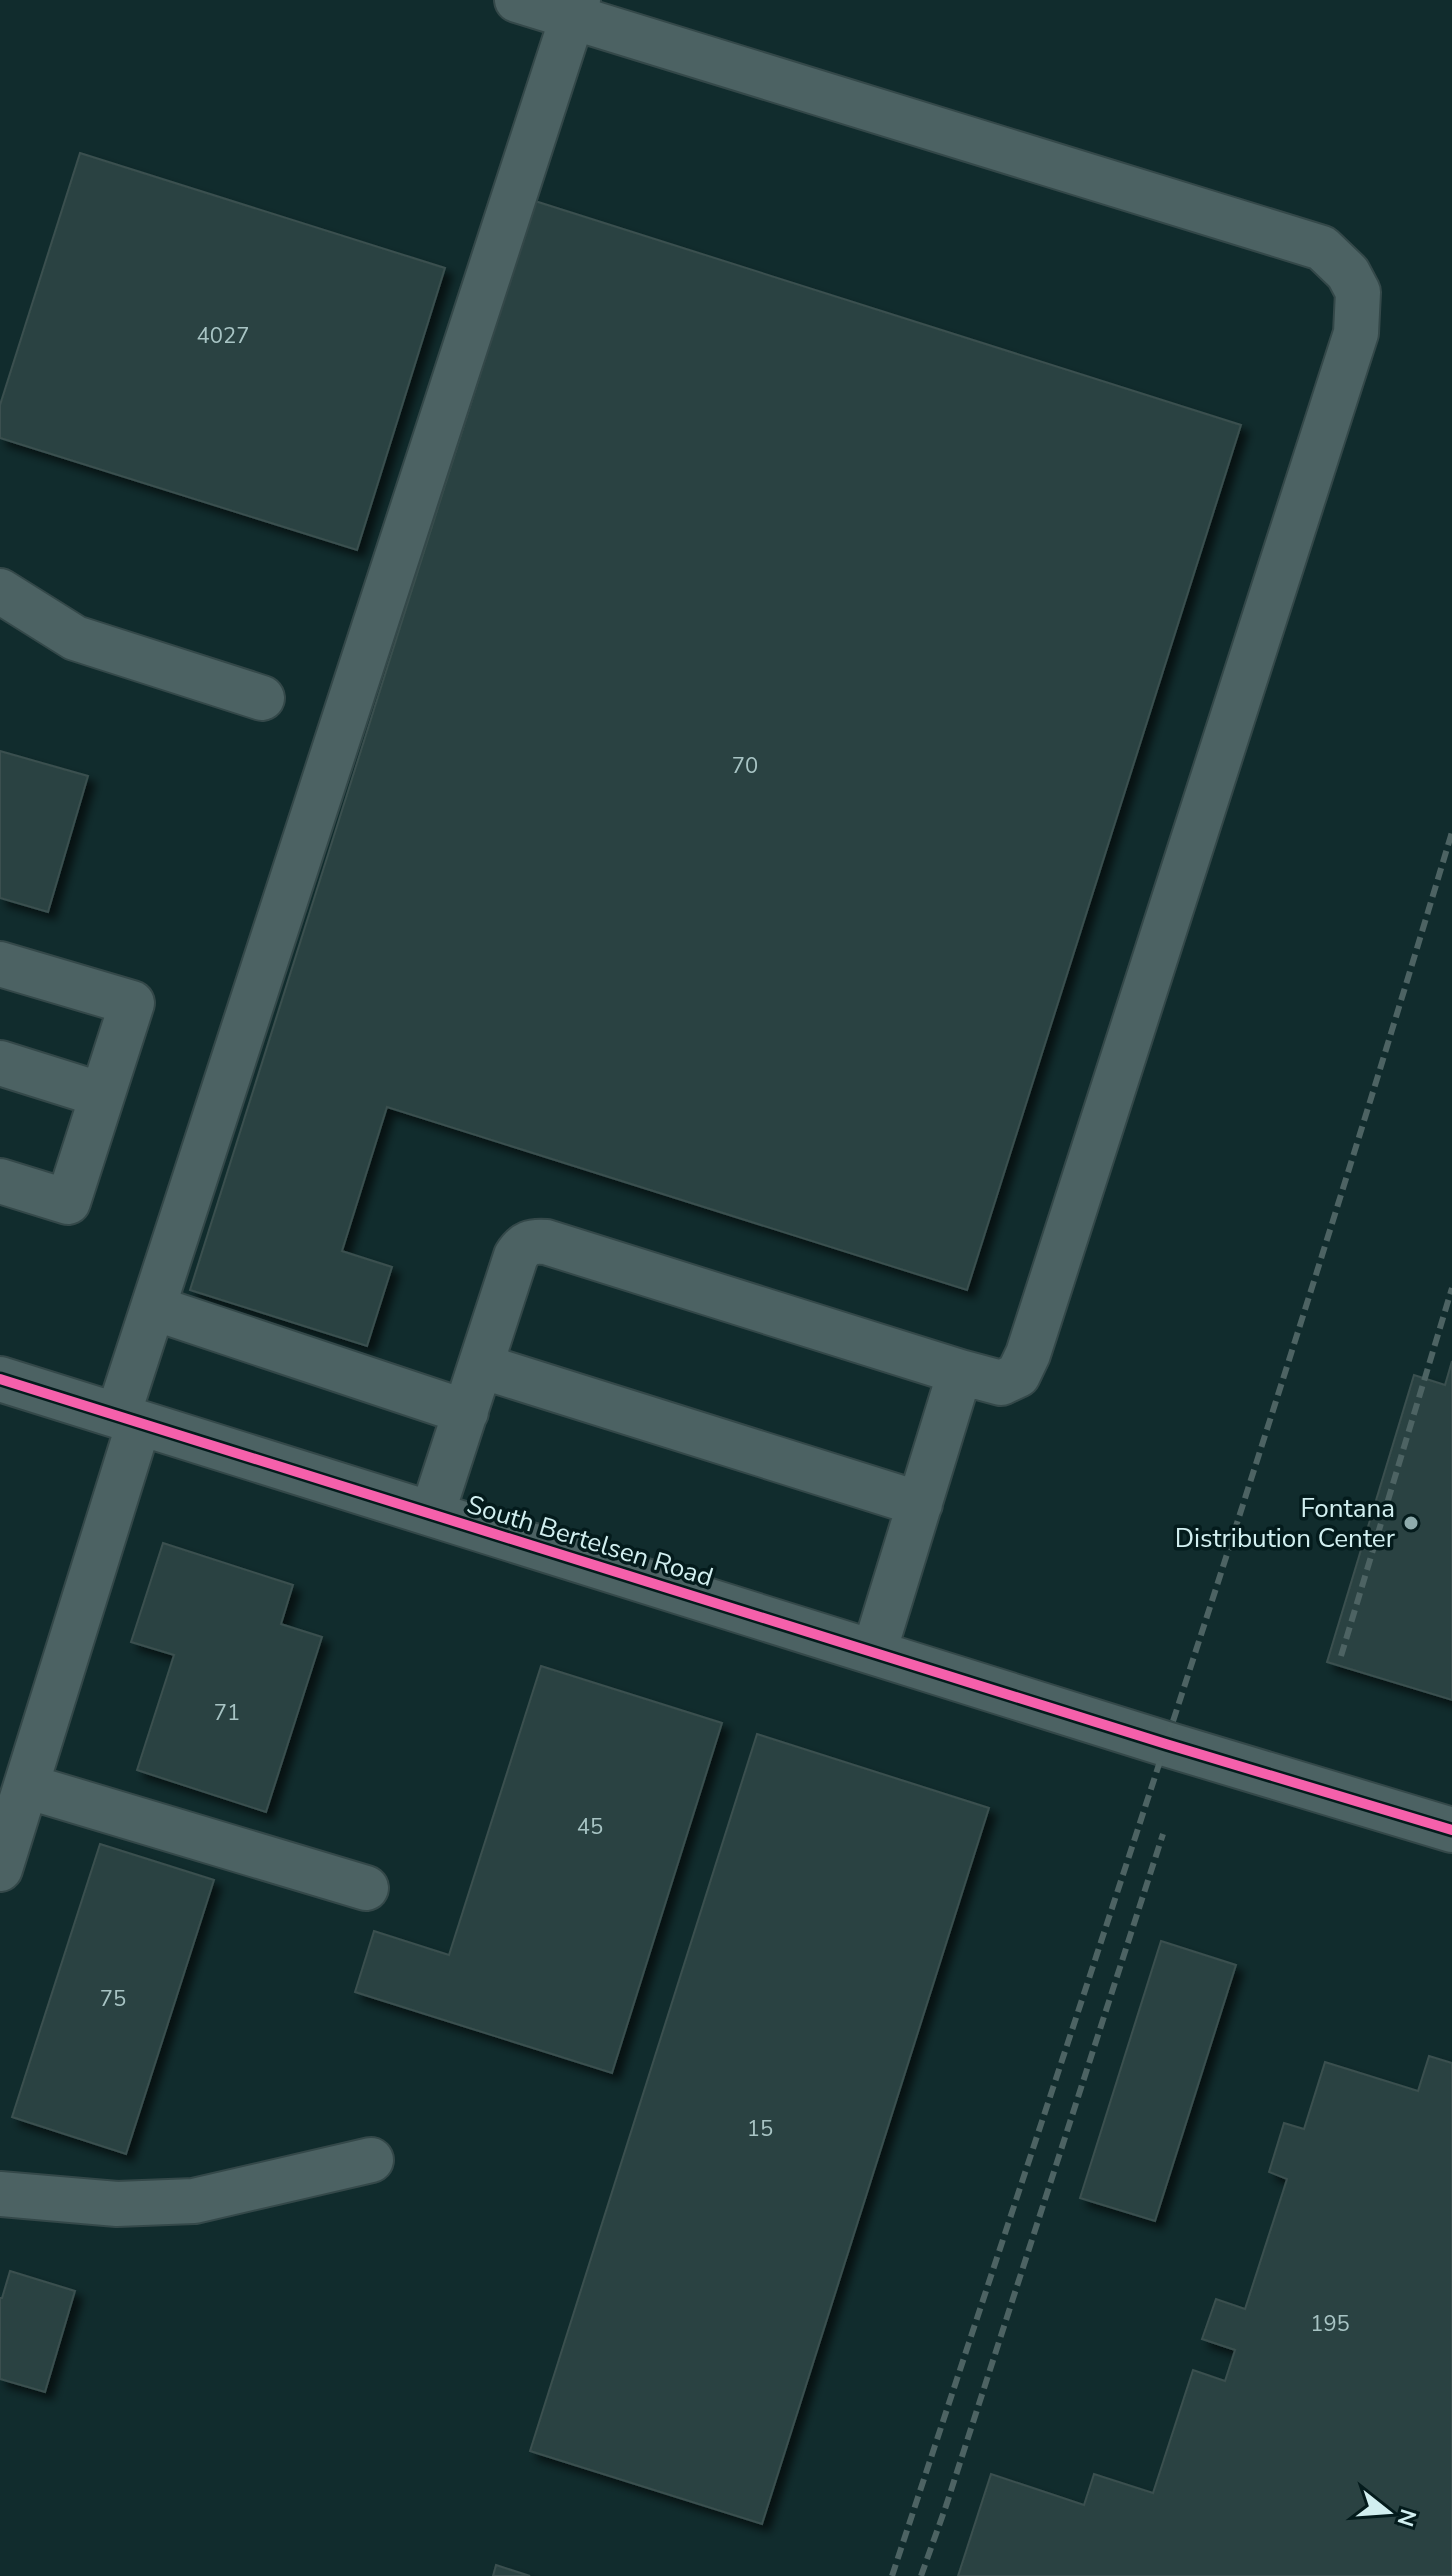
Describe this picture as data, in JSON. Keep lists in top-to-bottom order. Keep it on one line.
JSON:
{"streets":{"street":["South Bertelsen Road"]},"places":["Fontana Distribution Center"],"house_numbers":["4027","70","71","45","75","15","195"],"north":"right"}
